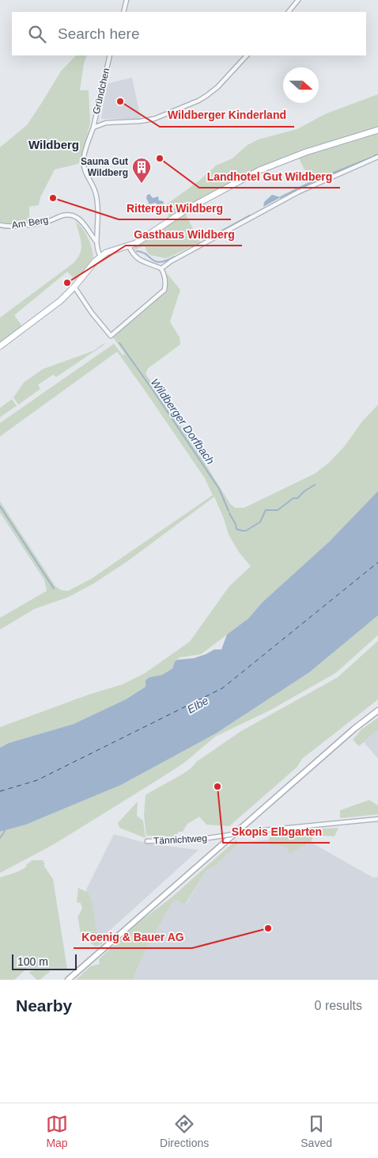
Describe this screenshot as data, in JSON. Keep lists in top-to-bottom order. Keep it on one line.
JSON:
{"streets":{"street":["Gründchen","Am Berg","Tännichtweg"]},"crossings":[["Gründchen","Am Berg"]],"districts":["Wildberg"],"water":["Wildberger Dorfbach","Elbe"],"places":{"other":["Wildberger Kinderland","Landhotel Gut Wildberg","Rittergut Wildberg","Gasthaus Wildberg","Skopis Elbgarten","Koenig & Bauer AG"],"building":["Sauna Gut Wildberg"]},"scale_bar":"100 m","north":"right","page":{"search":"Search here","scale":"100 m","heading":["Nearby","0 results"],"nav":["Map","Directions","Saved"]}}
